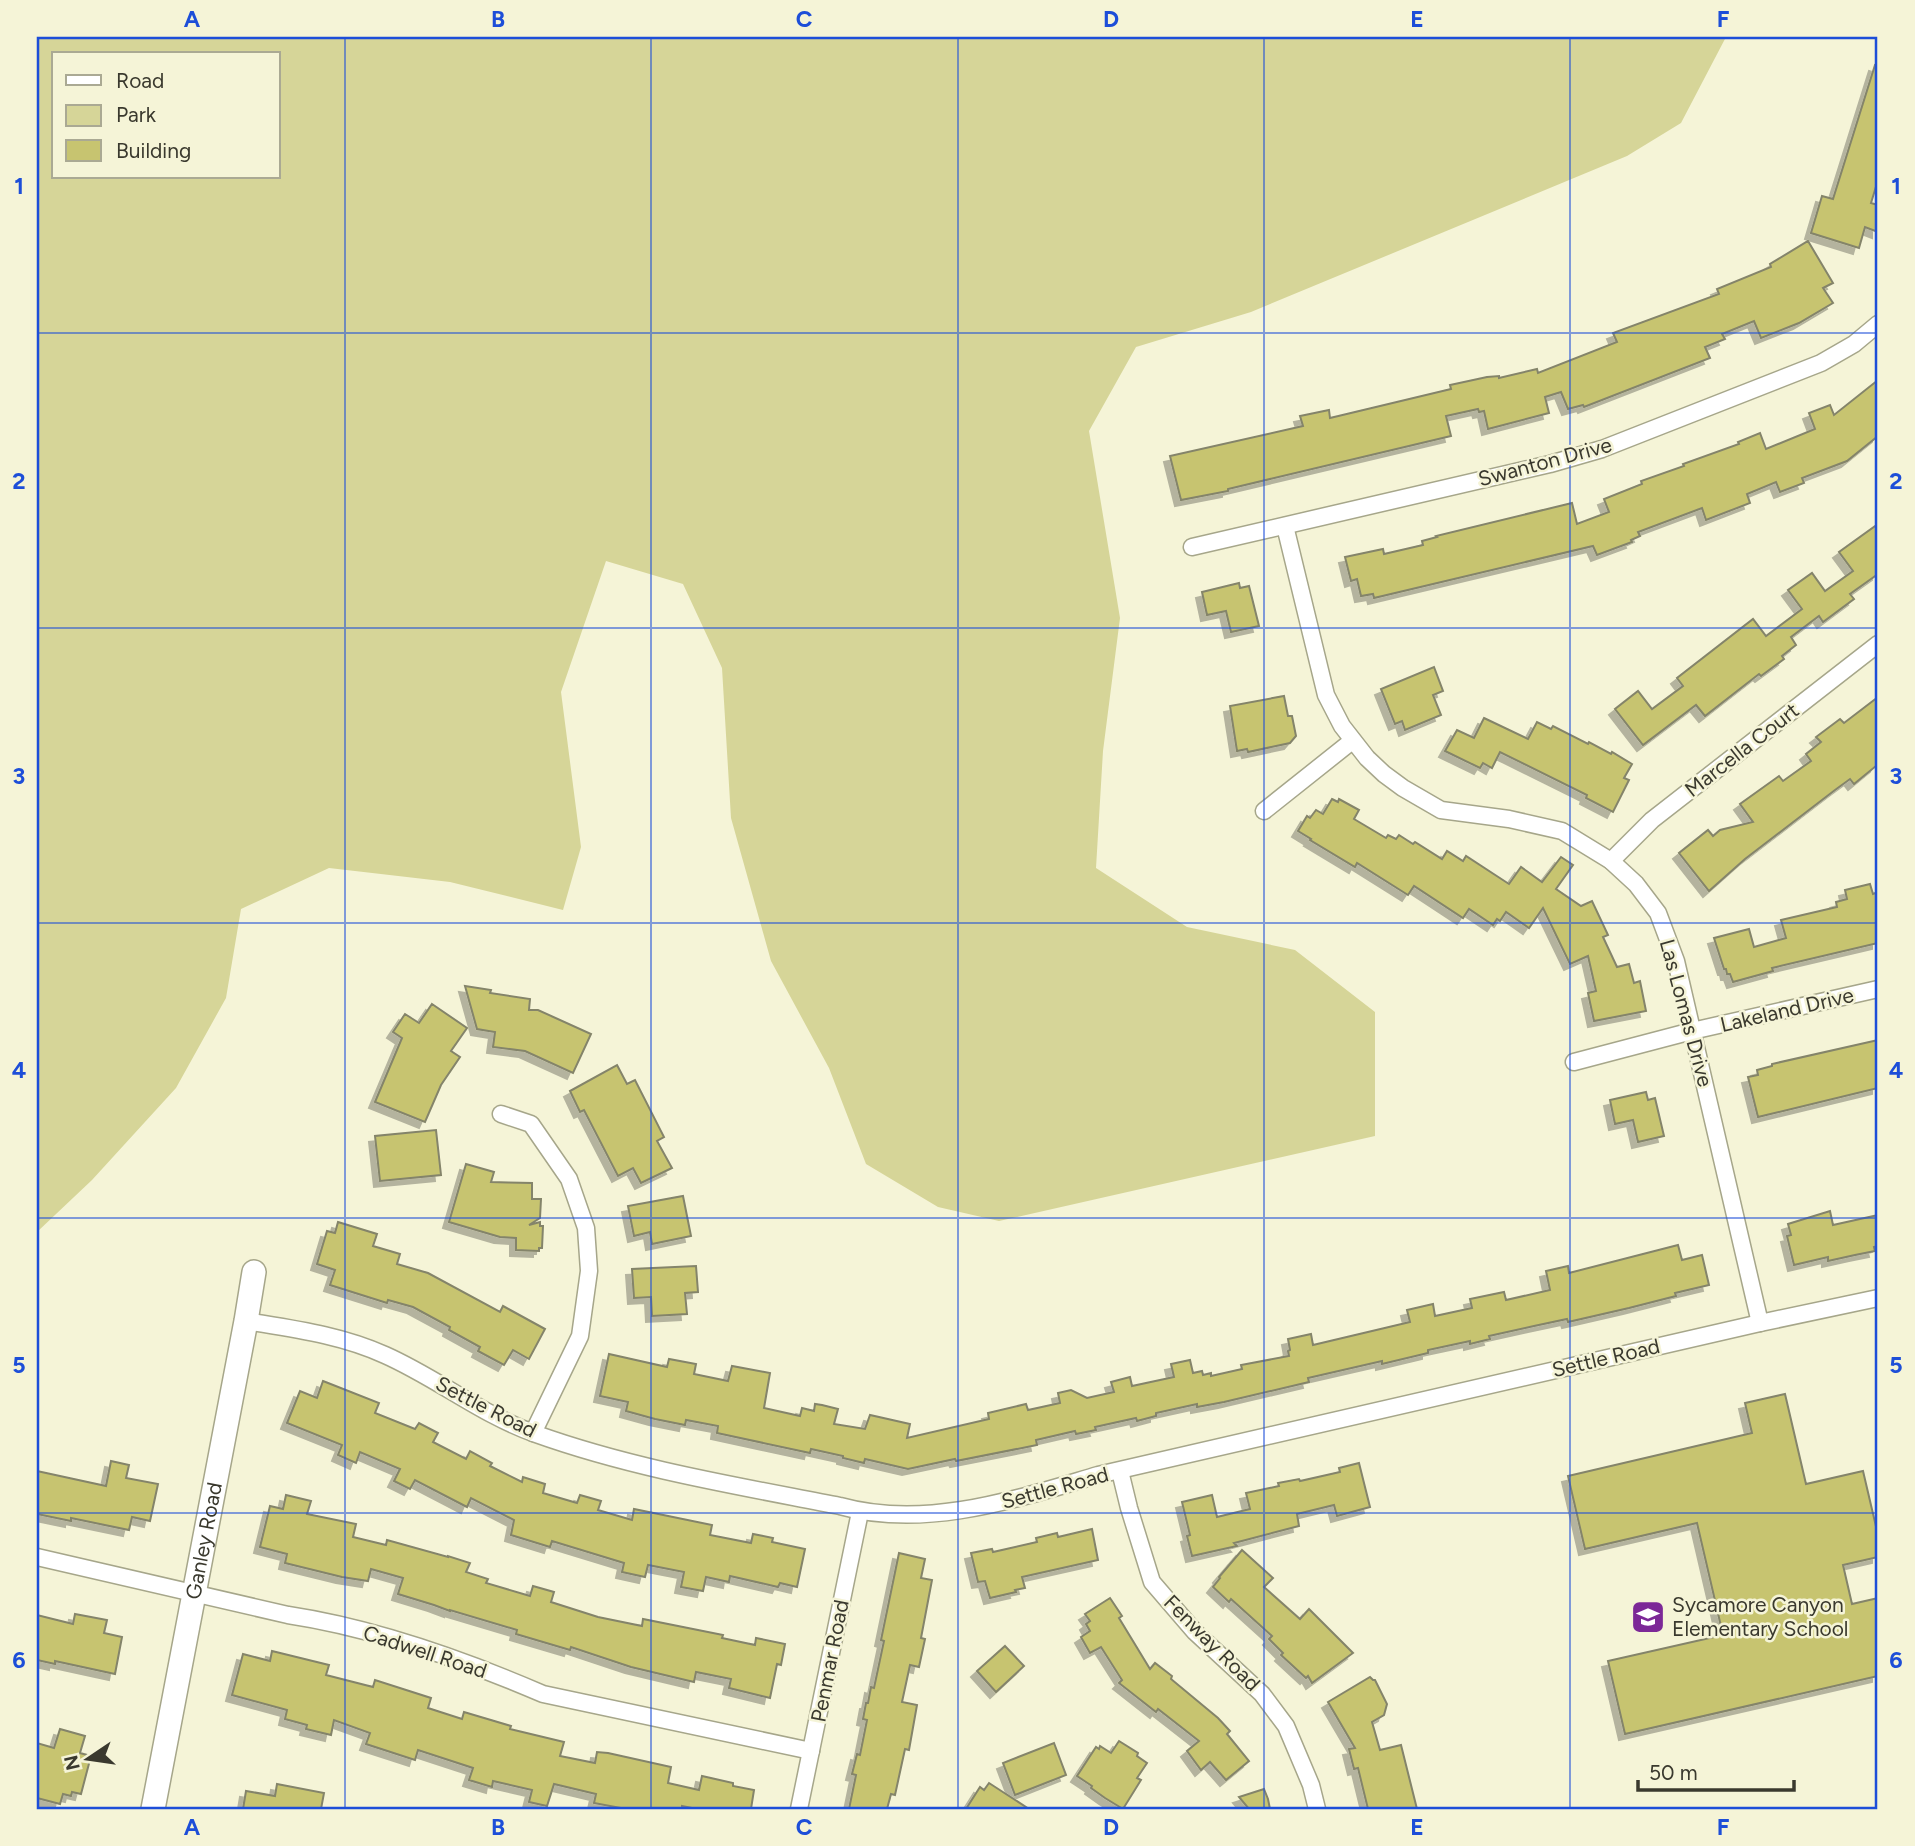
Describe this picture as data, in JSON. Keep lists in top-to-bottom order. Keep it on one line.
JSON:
{"streets":{"street":["Swanton Drive","Marcella Court","Lakeland Drive","Las Lomas Drive","Settle Road","Ganley Road","Fenway Road","Cadwell Road","Penmar Road"]},"crossings":[["Swanton Drive","Las Lomas Drive"],["Marcella Court","Las Lomas Drive"],["Lakeland Drive","Las Lomas Drive"],["Las Lomas Drive","Settle Road"],["Settle Road","Ganley Road"],["Settle Road","Fenway Road"],["Settle Road","Penmar Road"],["Ganley Road","Cadwell Road"],["Cadwell Road","Penmar Road"]],"places":{"school or university":["Sycamore Canyon Elementary School"]},"legend":["Road","Park","Building"],"scale_bar":"50 m","north":"left","grid":{"columns":["A","B","C","D","E","F"],"rows":["1","2","3","4","5","6"]}}
